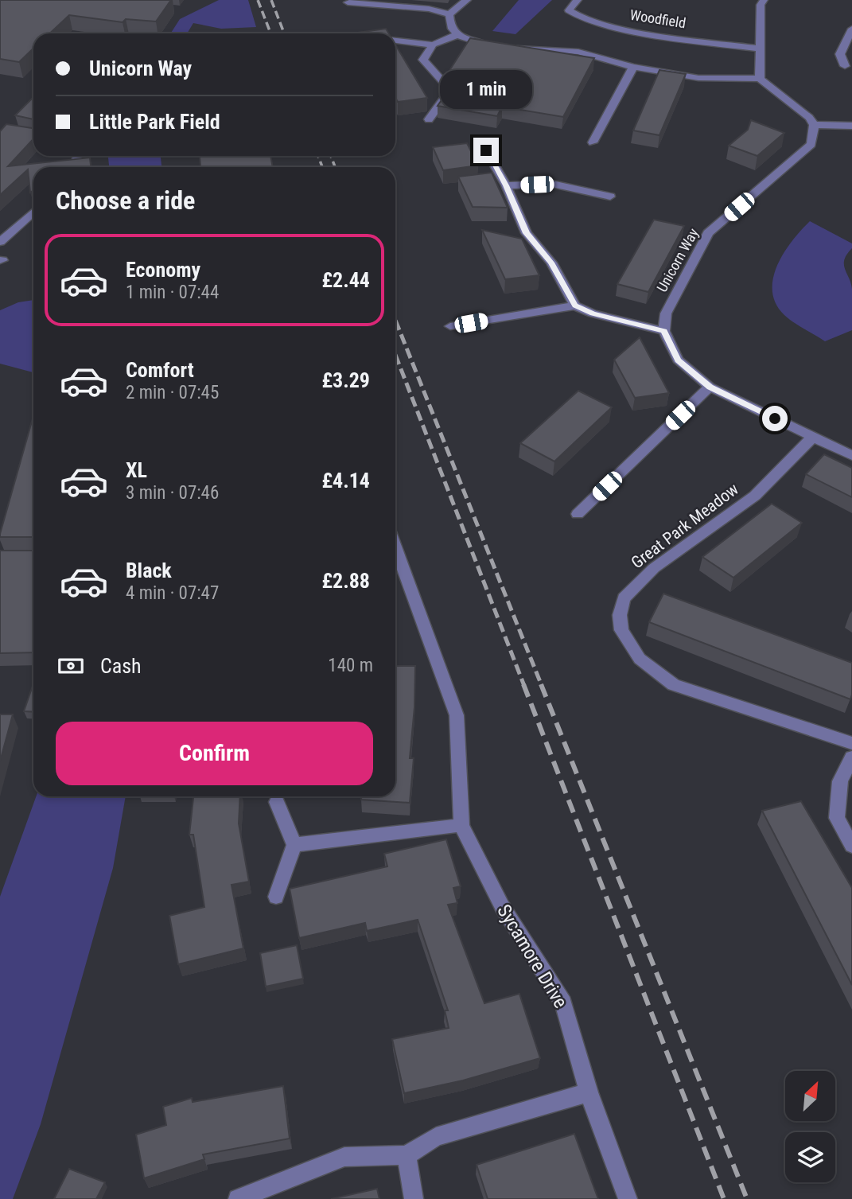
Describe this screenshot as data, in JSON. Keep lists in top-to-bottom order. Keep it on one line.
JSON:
{"streets":{"street":["Woodfield","Unicorn Way","Great Park Meadow","Sycamore Drive"]},"north":"top right","page":{"banner":["Unicorn Way","Little Park Field"],"bubble":"1 min","heading":"Choose a ride","list":[{"name":"Economy","note":"1 min · 07:44","value":"£2.44"},{"name":"Comfort","note":"2 min · 07:45","value":"£3.29"},{"name":"XL","note":"3 min · 07:46","value":"£4.14"},{"name":"Black","note":"4 min · 07:47","value":"£2.88"}],"pay":["Cash","140 m"],"buttons":"Confirm"}}
